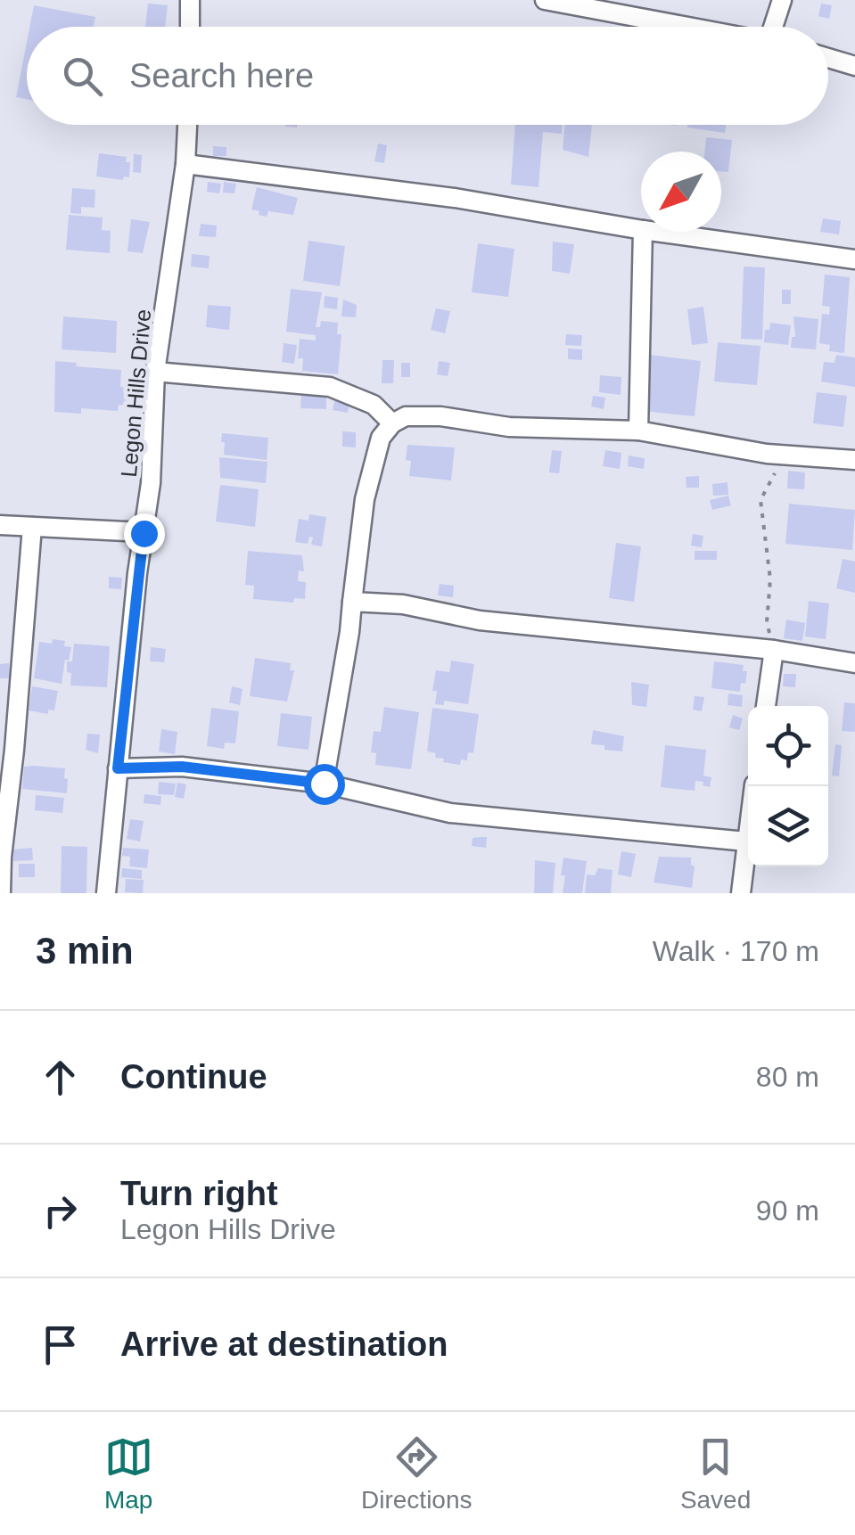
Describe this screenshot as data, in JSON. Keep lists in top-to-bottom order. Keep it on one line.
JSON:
{"streets":{"street":["Legon Hills Drive"]},"north":"bottom left","page":{"search":"Search here","heading":["3 min","Walk · 170 m"],"list":[["Continue","80 m"],["Turn right","Legon Hills Drive","90 m"],"Arrive at destination"],"nav":["Map","Directions","Saved"]}}
